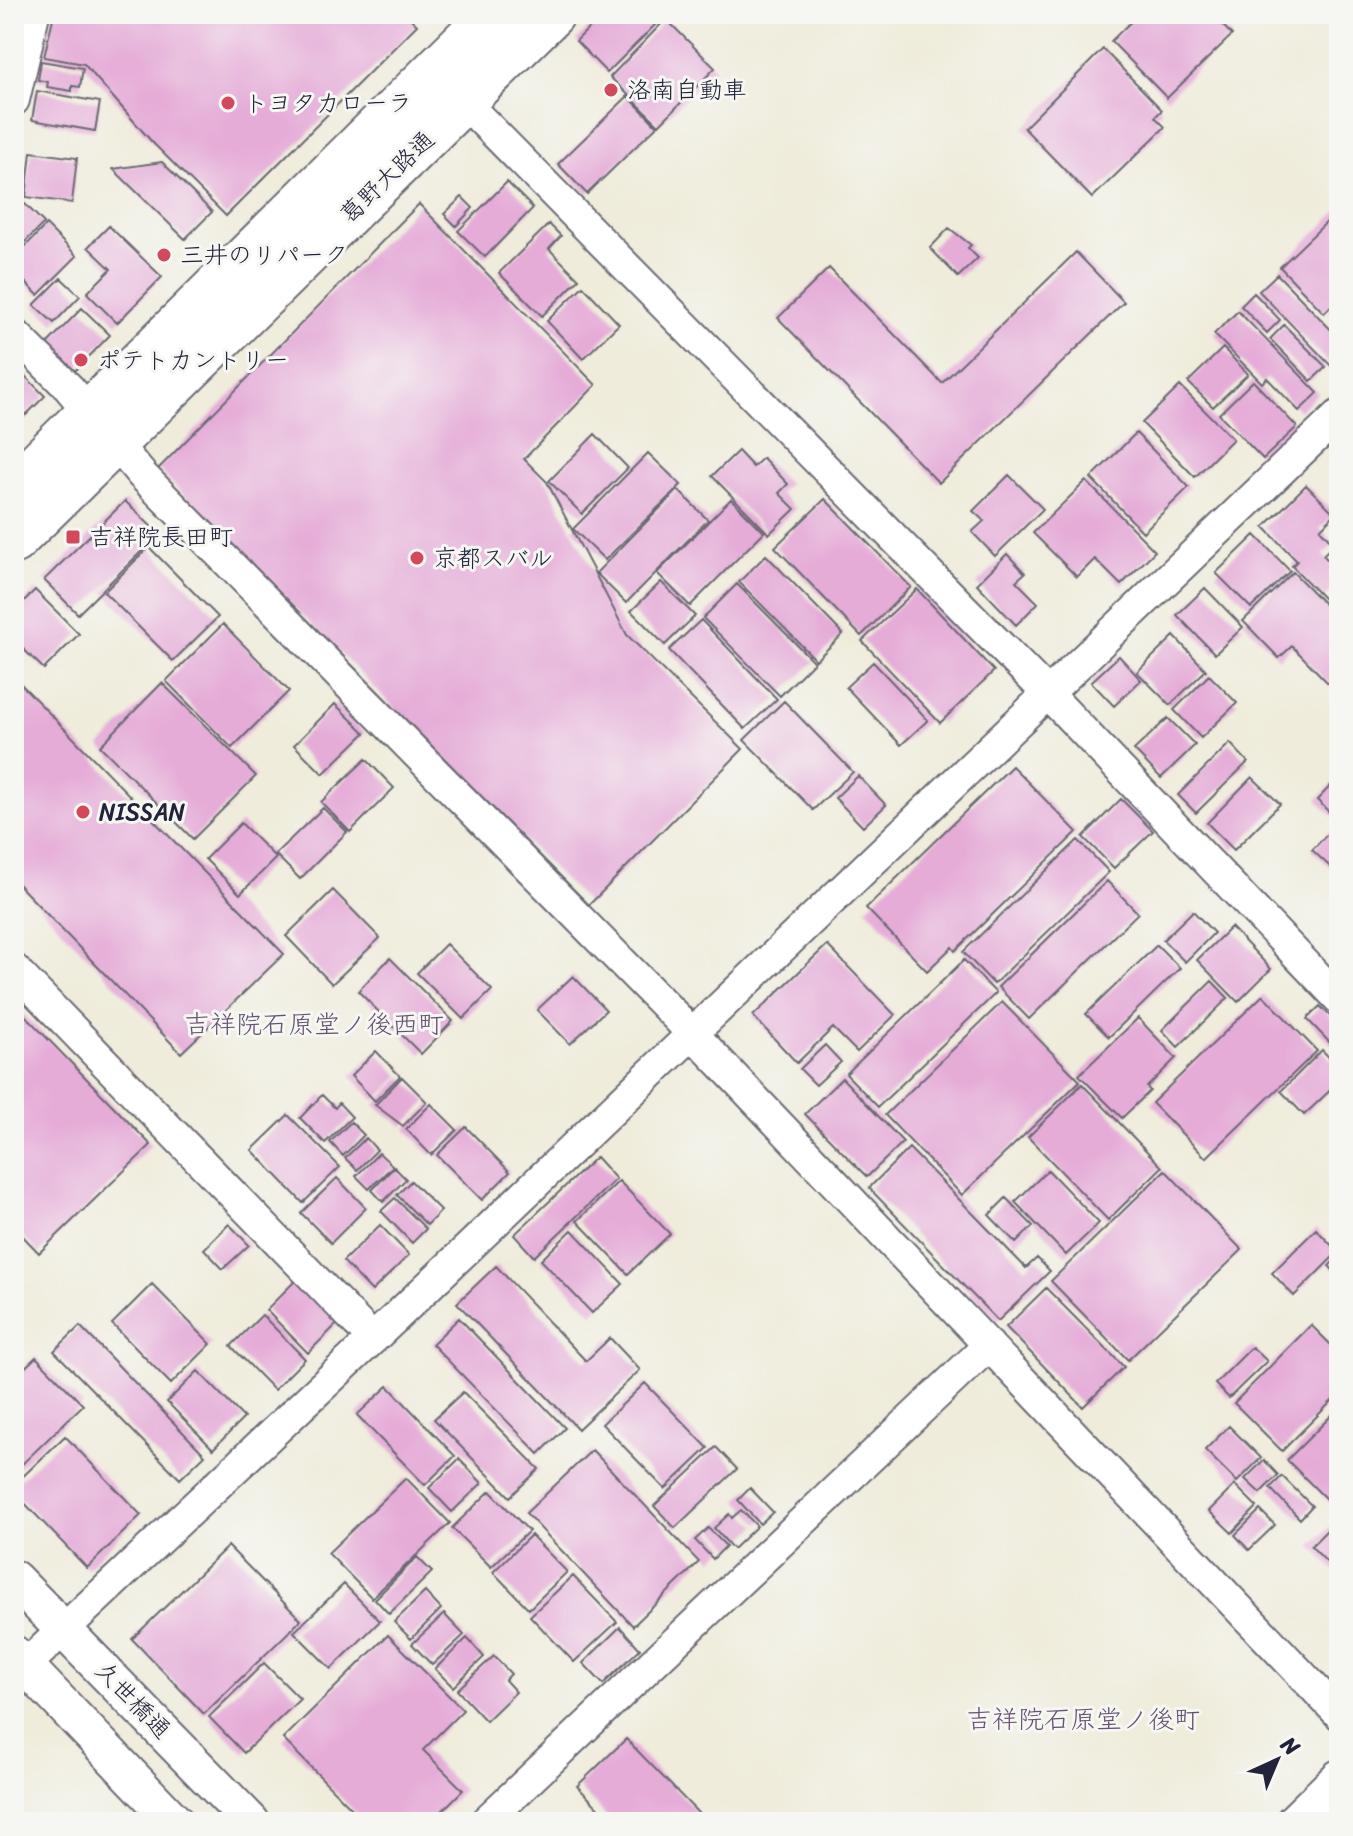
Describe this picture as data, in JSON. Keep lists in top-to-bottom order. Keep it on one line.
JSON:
{"streets":{"highway":["葛野大路通"],"street":["久世橋通"]},"districts":["吉祥院石原堂ノ後西町","吉祥院石原堂ノ後町"],"places":{"other":["洛南自動車","トヨタカローラ","三井のリパーク","ポテトカントリー","京都スバル","NISSAN"],"transit":["吉祥院長田町"]},"north":"top right"}
